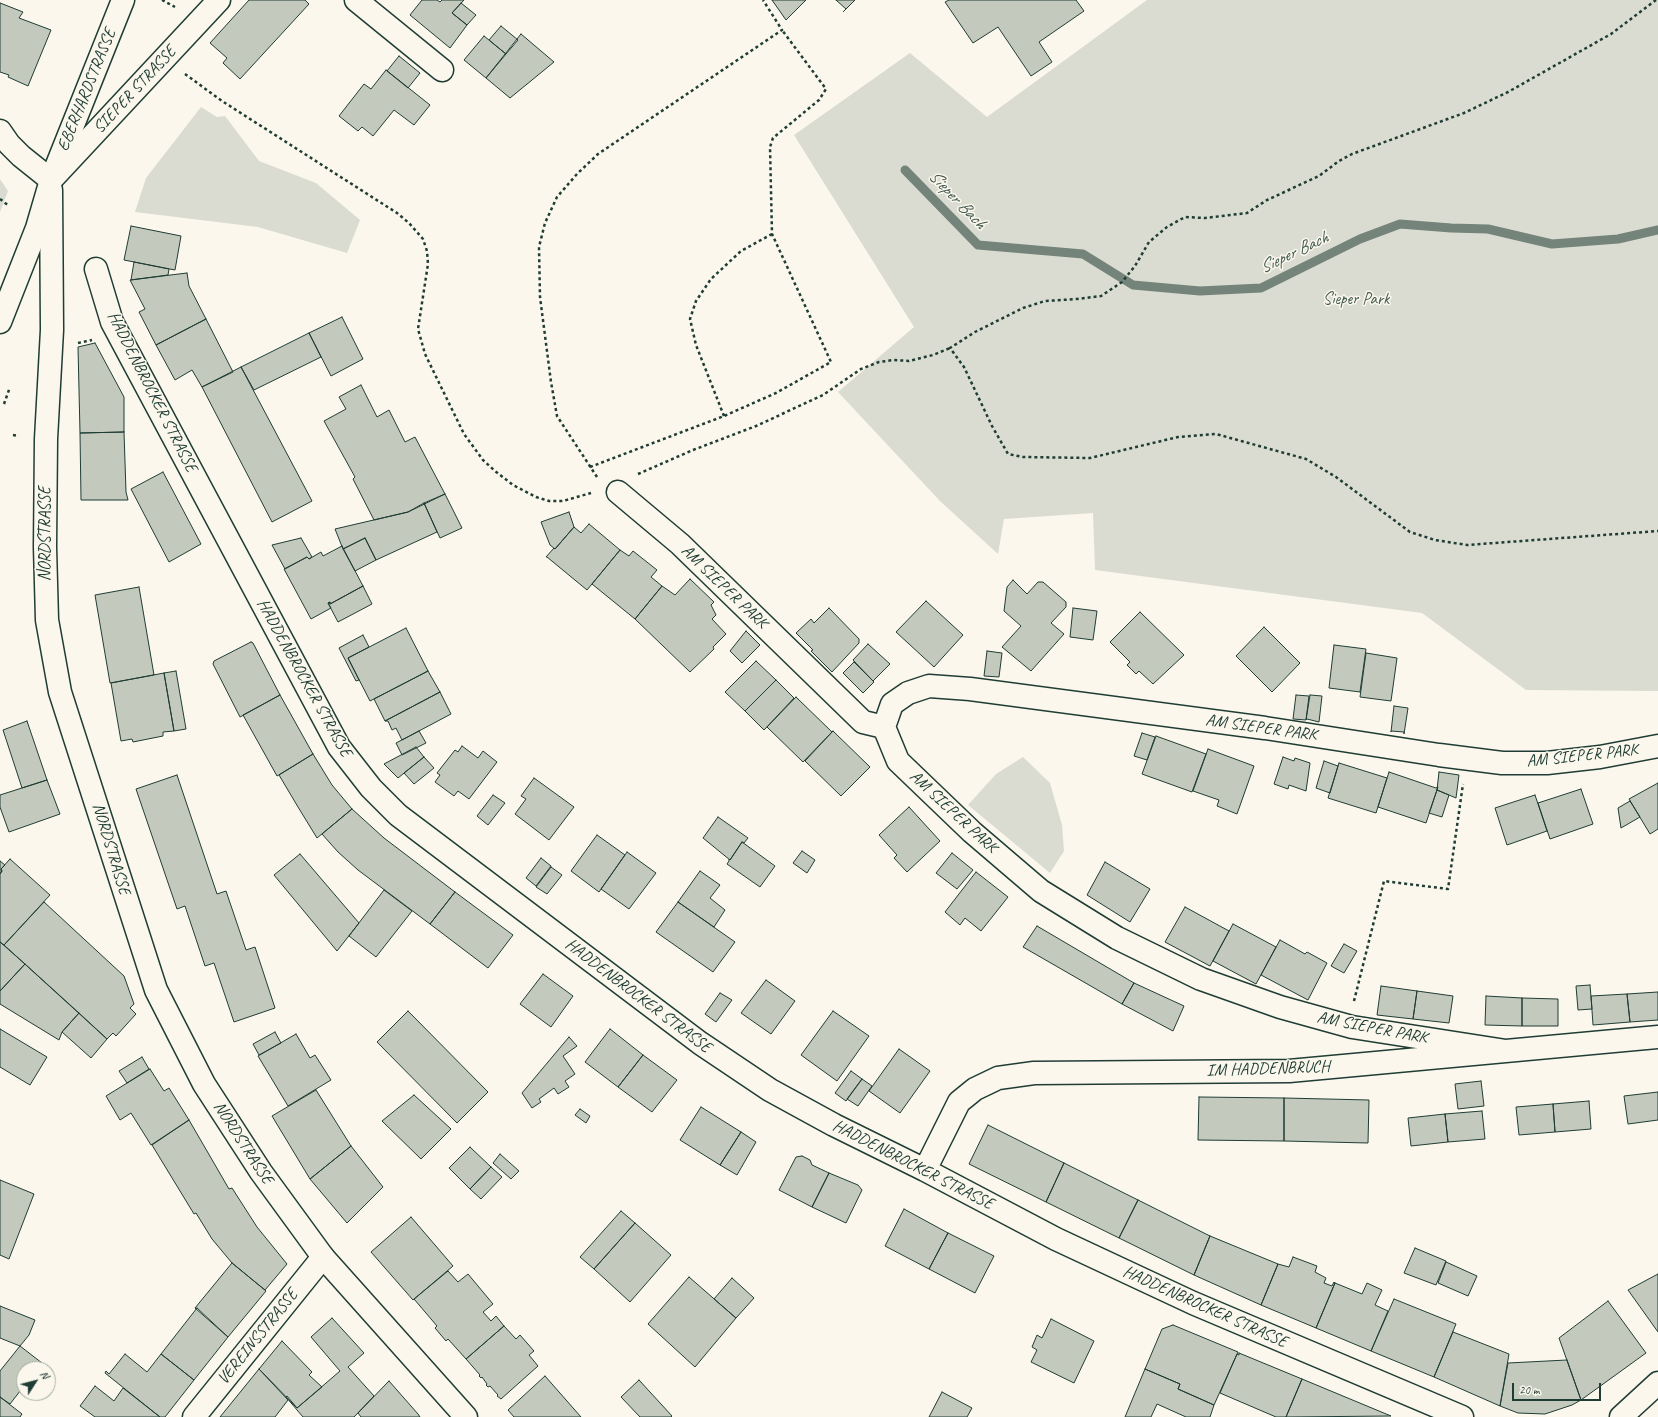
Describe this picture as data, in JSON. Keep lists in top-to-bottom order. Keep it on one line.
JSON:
{"streets":{"street":["EBERHARDSTRASSE","SIEPER STRASSE","HADDENBROCKER STRASSE","NORDSTRASSE","AM SIEPER PARK","IM HADDENBRUCH","VEREINSSTRASSE"]},"crossings":[["EBERHARDSTRASSE","SIEPER STRASSE"],["EBERHARDSTRASSE","NORDSTRASSE"],["SIEPER STRASSE","NORDSTRASSE"],["HADDENBROCKER STRASSE","IM HADDENBRUCH"],["NORDSTRASSE","VEREINSSTRASSE"],["AM SIEPER PARK","IM HADDENBRUCH"]],"water":["Sieper Bach"],"parks":["Sieper Park"],"scale_bar":"20 m","north":"top right"}
